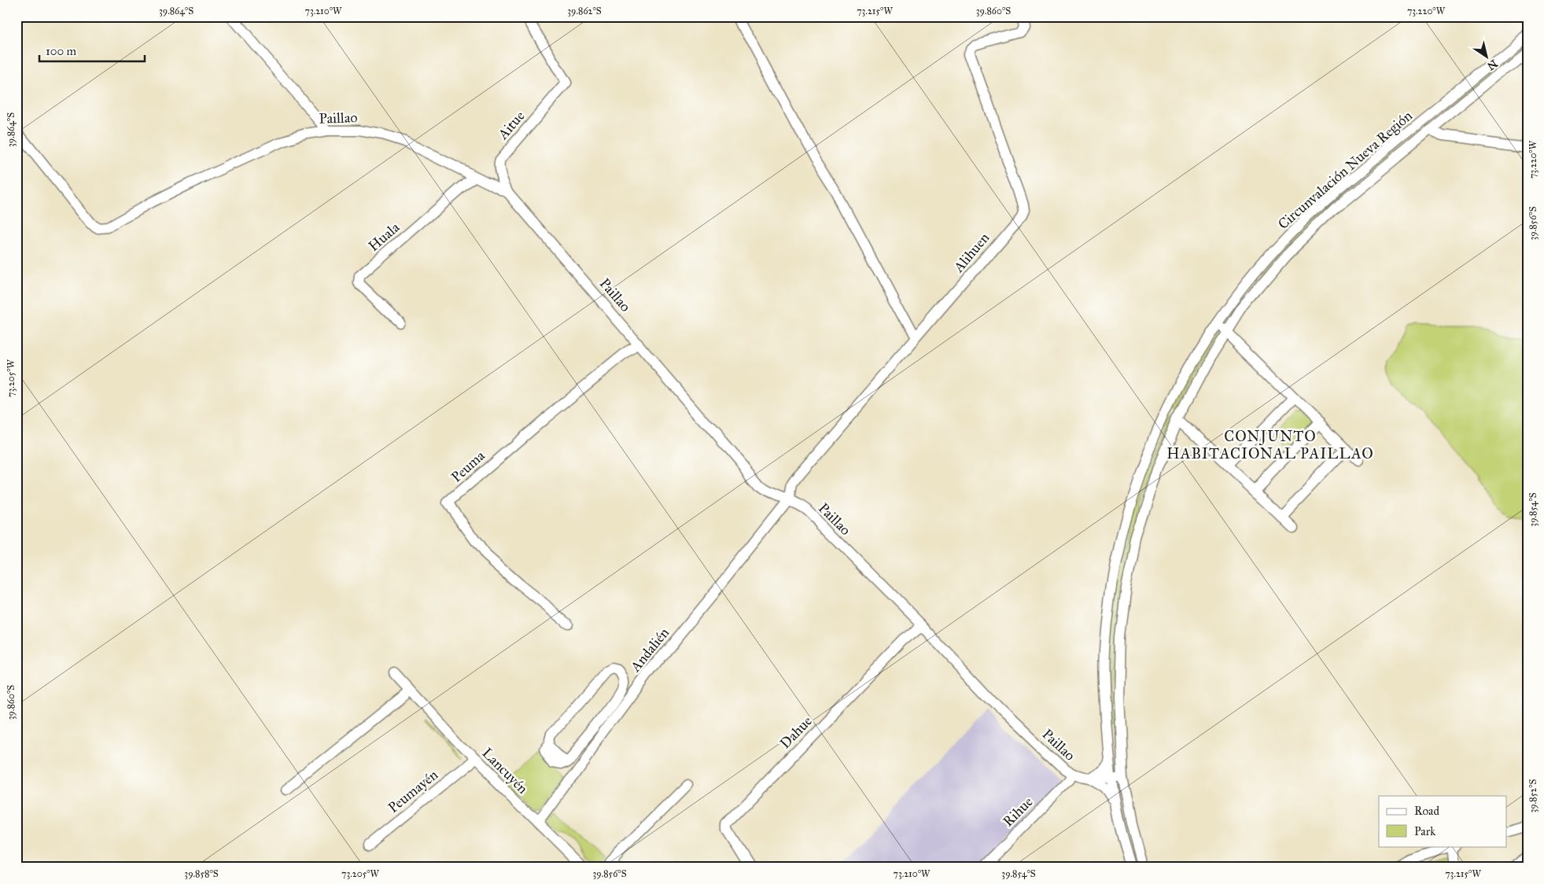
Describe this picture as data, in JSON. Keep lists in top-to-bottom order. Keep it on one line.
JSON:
{"streets":{"street":["Paillao","Aitue","Circunvalación Nueva Región","Huala","Alihuen","Peuma","Andalién","Dahue","Lancuyén","Peumayén","Rihue"]},"crossings":[["Paillao","Aitue"],["Paillao","Circunvalación Nueva Región"],["Paillao","Huala"],["Paillao","Alihuen"],["Paillao","Peuma"],["Paillao","Andalién"],["Paillao","Dahue"],["Paillao","Rihue"],["Alihuen","Andalién"],["Andalién","Lancuyén"],["Lancuyén","Peumayén"]],"districts":["CONJUNTO HABITACIONAL PAILLAO"],"legend":["Road","Park"],"scale_bar":"100 m","north":"bottom right","coordinates":["39.864°S","73.210°W","39.862°S","73.215°W","39.860°S","73.220°W","39.856°S","73.205°W","39.854°S","39.852°S","39.858°S"]}
